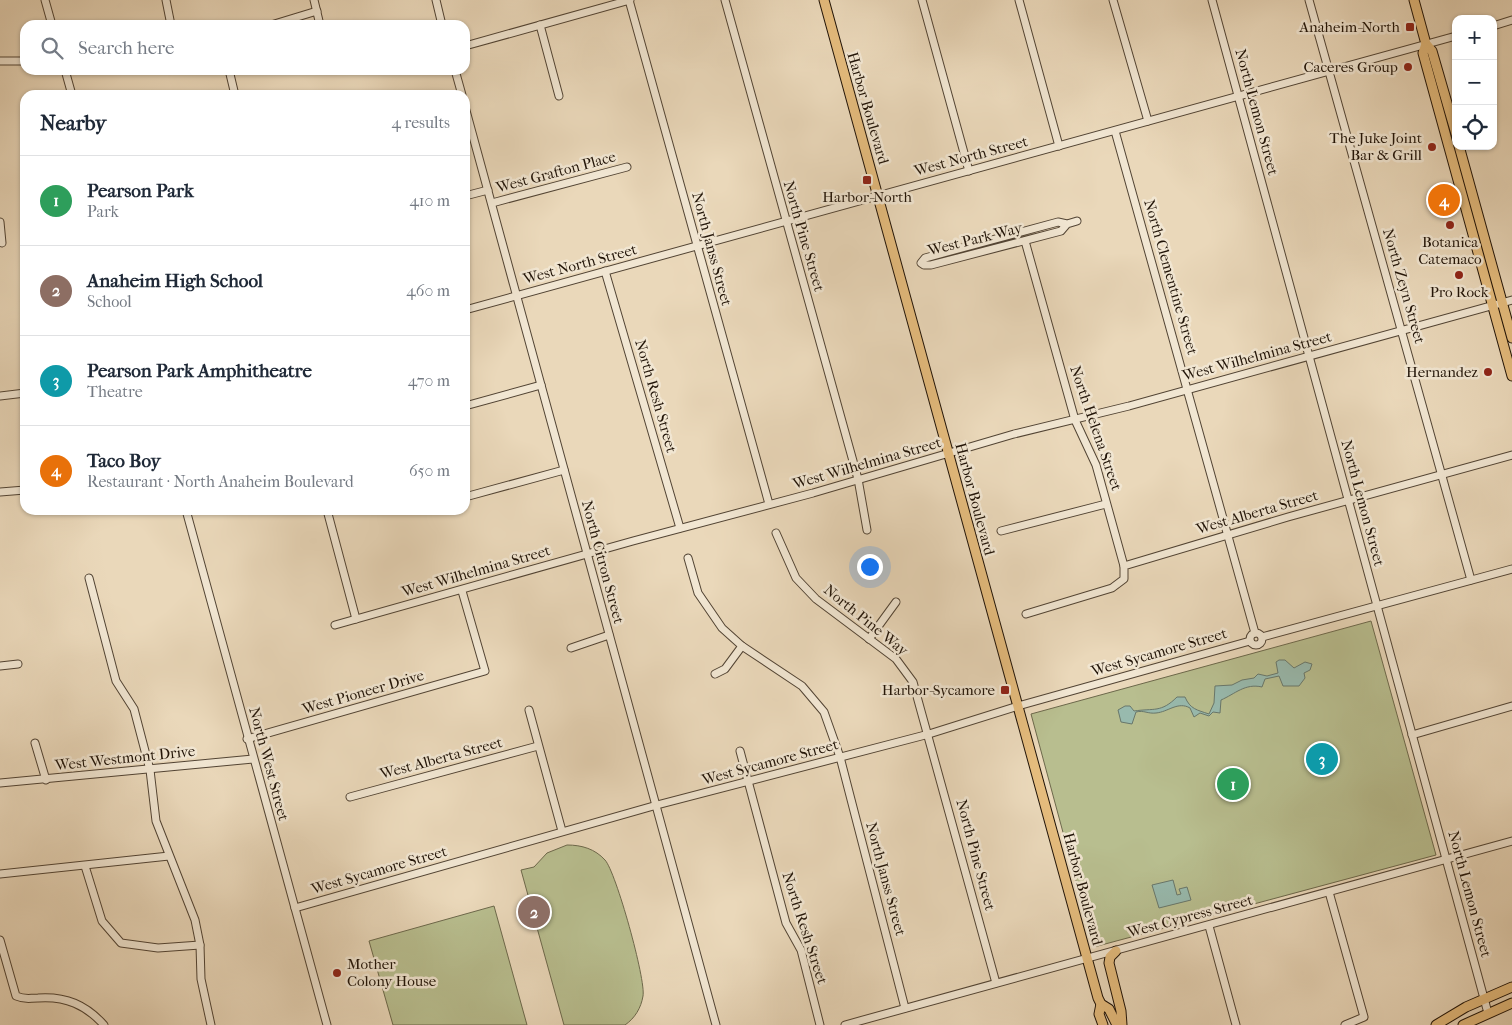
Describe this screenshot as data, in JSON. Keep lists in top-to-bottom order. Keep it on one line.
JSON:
{"streets":{"main road":["Harbor Boulevard"],"street":["North Lemon Street","West North Street","West Grafton Place","North Pine Street","West Park Way","North Janss Street","North Clementine Street","North Zeyn Street","West Wilhelmina Street","North Resh Street","North Helena Street","West Alberta Street","North Citron Street","North Pine Way","West Sycamore Street","West Pioneer Drive","West Westmont Drive","North West Street","West Cypress Street"]},"crossings":[["Harbor Boulevard","West North Street"],["Harbor Boulevard","West Wilhelmina Street"],["Harbor Boulevard","West Sycamore Street"],["Harbor Boulevard","West Cypress Street"],["North Lemon Street","West North Street"],["North Lemon Street","West Wilhelmina Street"],["North Lemon Street","West Alberta Street"],["North Lemon Street","West Sycamore Street"],["North Lemon Street","West Cypress Street"],["West North Street","North Pine Street"],["West North Street","North Janss Street"],["West North Street","North Clementine Street"],["West North Street","North Zeyn Street"],["West North Street","North Resh Street"],["West North Street","North Citron Street"],["West Grafton Place","North Citron Street"],["North Pine Street","West Wilhelmina Street"],["North Pine Street","North Pine Way"],["North Pine Street","West Sycamore Street"],["North Pine Street","West Cypress Street"],["West Park Way","North Helena Street"],["North Janss Street","West Wilhelmina Street"],["North Janss Street","West Sycamore Street"],["North Janss Street","West Cypress Street"],["North Clementine Street","West Wilhelmina Street"],["North Clementine Street","West Alberta Street"],["North Clementine Street","West Sycamore Street"],["North Zeyn Street","West Wilhelmina Street"],["North Zeyn Street","West Alberta Street"],["North Zeyn Street","West Sycamore Street"],["West Wilhelmina Street","North Resh Street"],["West Wilhelmina Street","North Helena Street"],["West Wilhelmina Street","North Citron Street"],["West Wilhelmina Street","West Pioneer Drive"],["North Resh Street","West Sycamore Street"],["North Helena Street","West Alberta Street"],["North Citron Street","West Sycamore Street"],["North Pine Way","West Sycamore Street"],["West Sycamore Street","North West Street"],["West Pioneer Drive","North West Street"],["West Westmont Drive","North West Street"]],"places":{"transit":["Anaheim-North","Harbor-North","Harbor-Sycamore"],"other":["Caceres Group","The Juke Joint Bar & Grill","Botanica Catemaco","Pro Rock","Hernandez","Mother Colony House"]},"page":{"map_buttons":["+","−"],"search":"Search here","heading":["Nearby","4 results"],"list":[{"mark":"1","name":"Pearson Park","note":"Park","value":"410 m"},{"mark":"2","name":"Anaheim High School","note":"School","value":"460 m"},{"mark":"3","name":"Pearson Park Amphitheatre","note":"Theatre","value":"470 m"},{"mark":"4","name":"Taco Boy","note":"Restaurant · North Anaheim Boulevard","value":"650 m"}],"pins":["4","3","1","2"]}}
